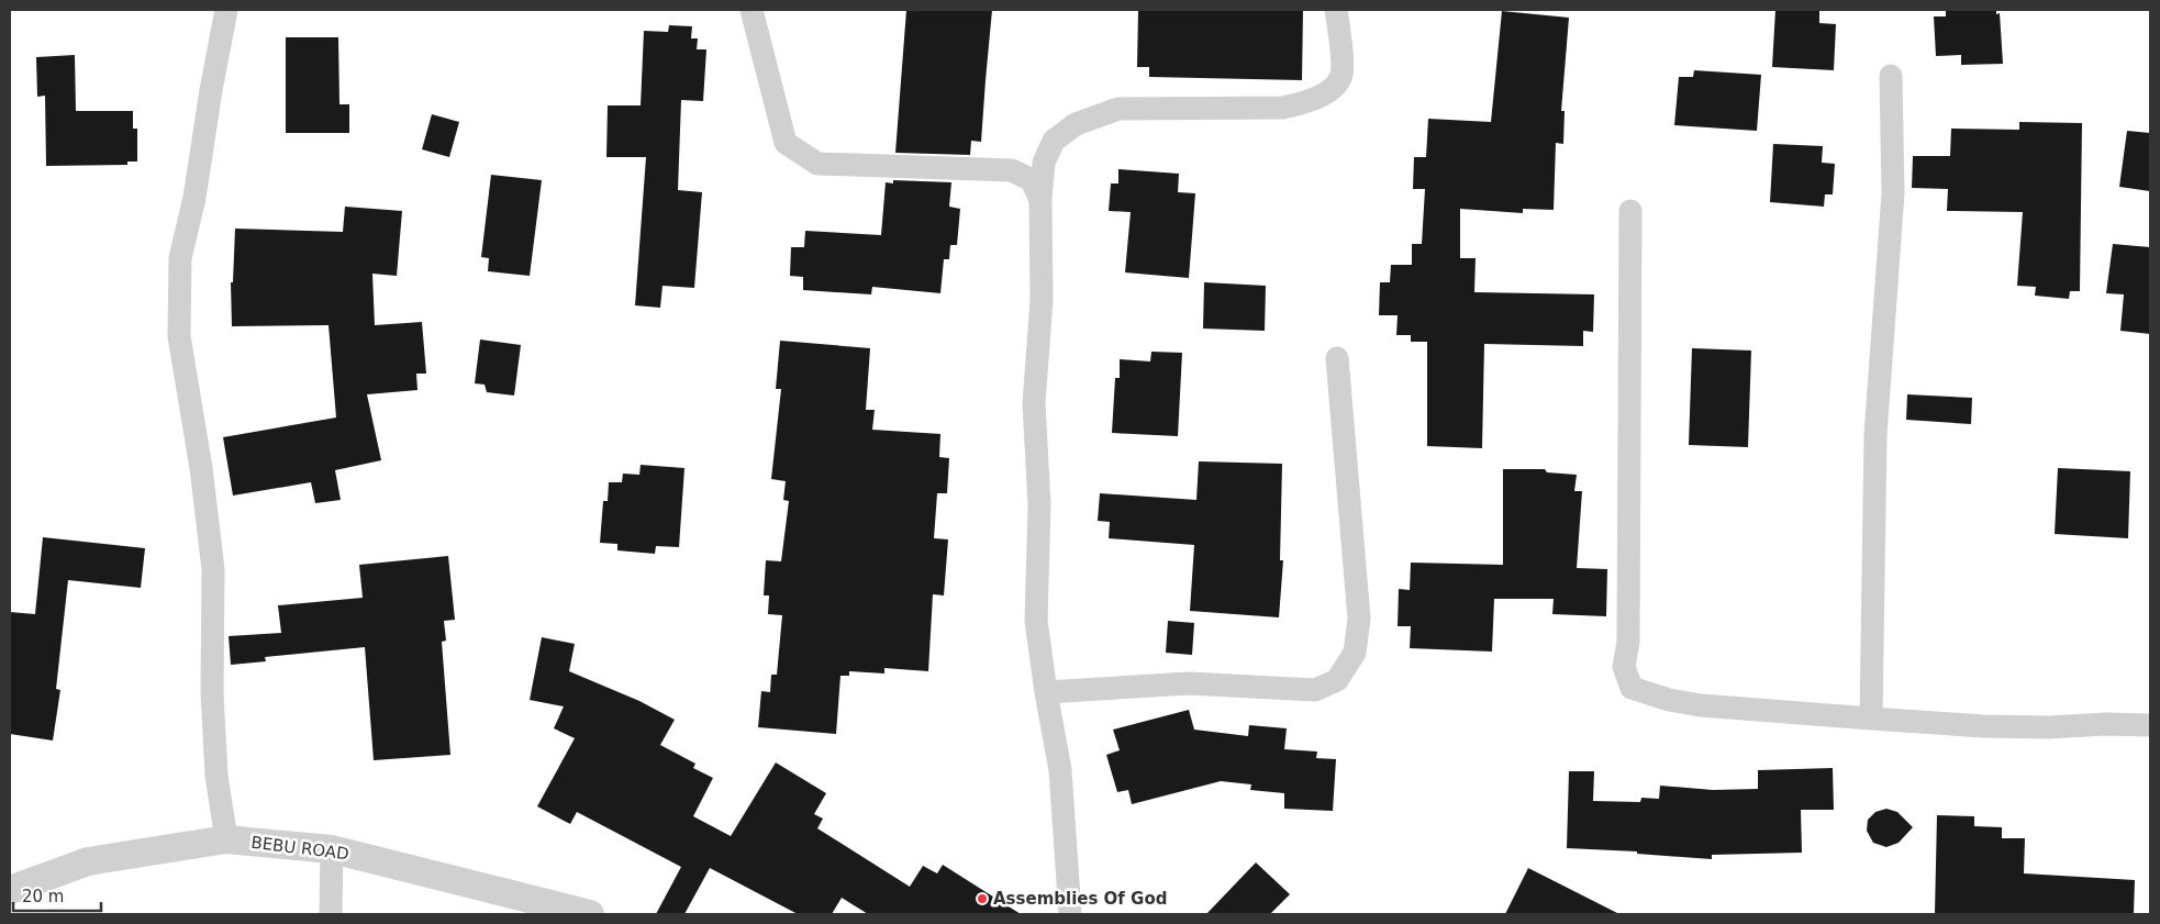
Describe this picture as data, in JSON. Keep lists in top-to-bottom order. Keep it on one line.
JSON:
{"streets":{"street":["BEBU ROAD"]},"places":["Assemblies Of God"],"scale_bar":"20 m"}
